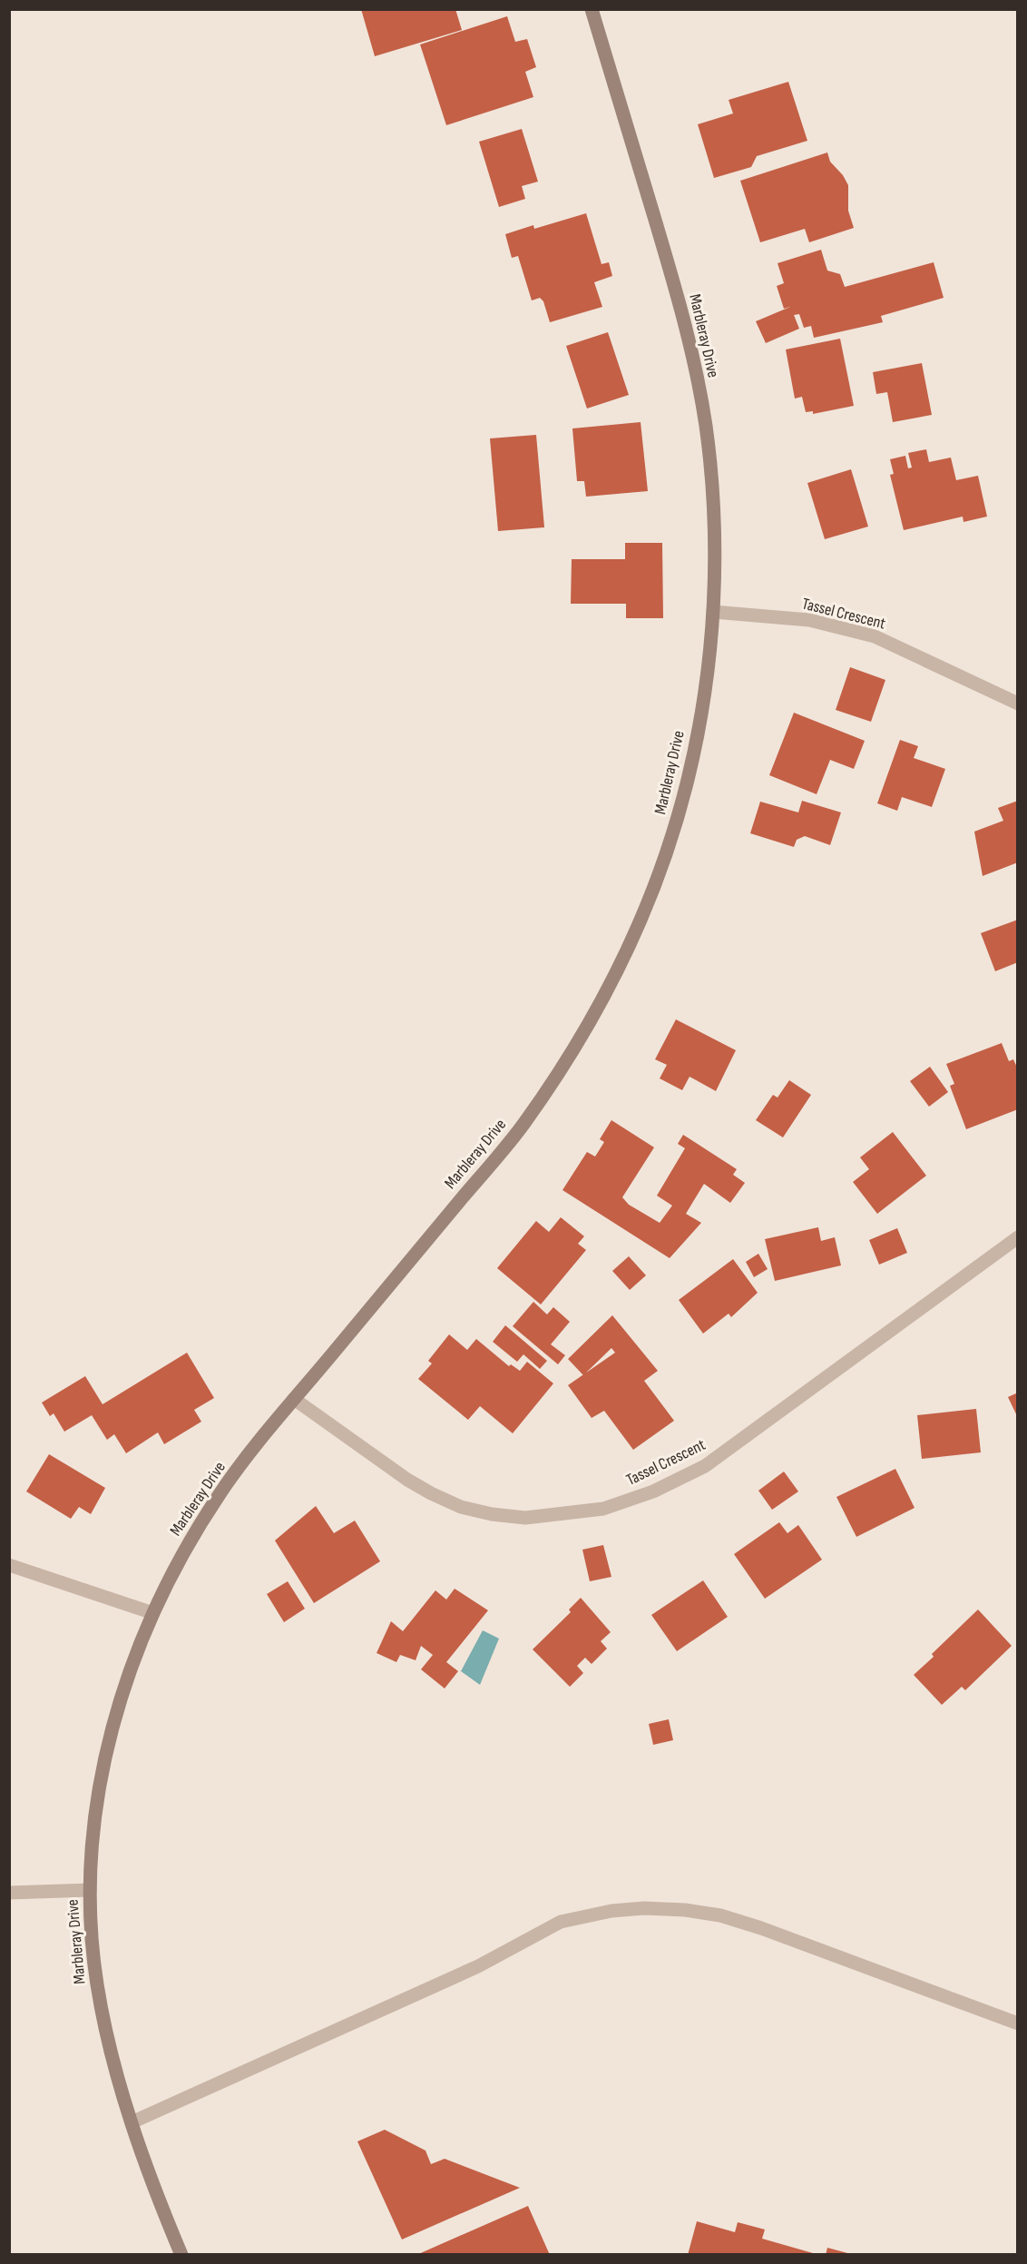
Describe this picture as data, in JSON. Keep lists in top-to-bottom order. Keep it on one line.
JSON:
{"streets":{"street":["Marbleray Drive","Tassel Crescent"]},"crossings":[["Marbleray Drive","Tassel Crescent"]]}
